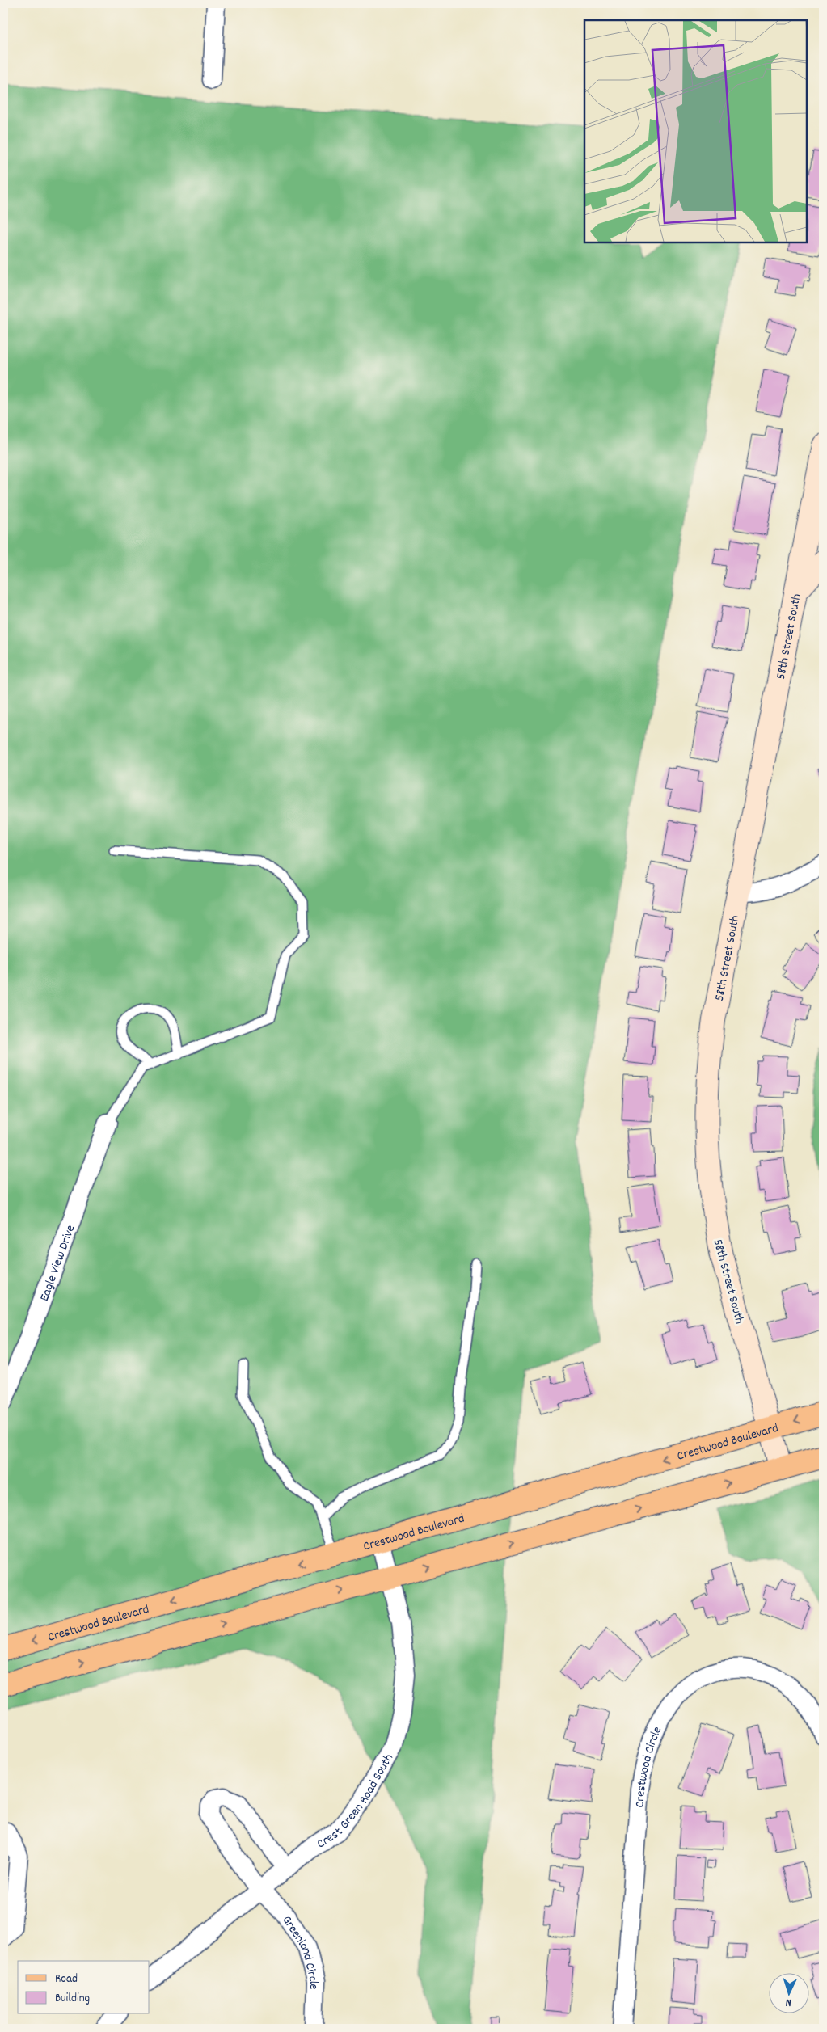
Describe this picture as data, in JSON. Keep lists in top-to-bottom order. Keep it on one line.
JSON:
{"streets":{"main road":["Crestwood Boulevard"],"street":["58th Street South","Eagle View Drive","Crestwood Circle","Crest Green Road South","Greenland Circle"]},"crossings":[["58th Street South","Crestwood Boulevard"],["Crestwood Boulevard","Crest Green Road South"],["Crest Green Road South","Greenland Circle"]],"legend":["Road","Building"],"north":"bottom"}
